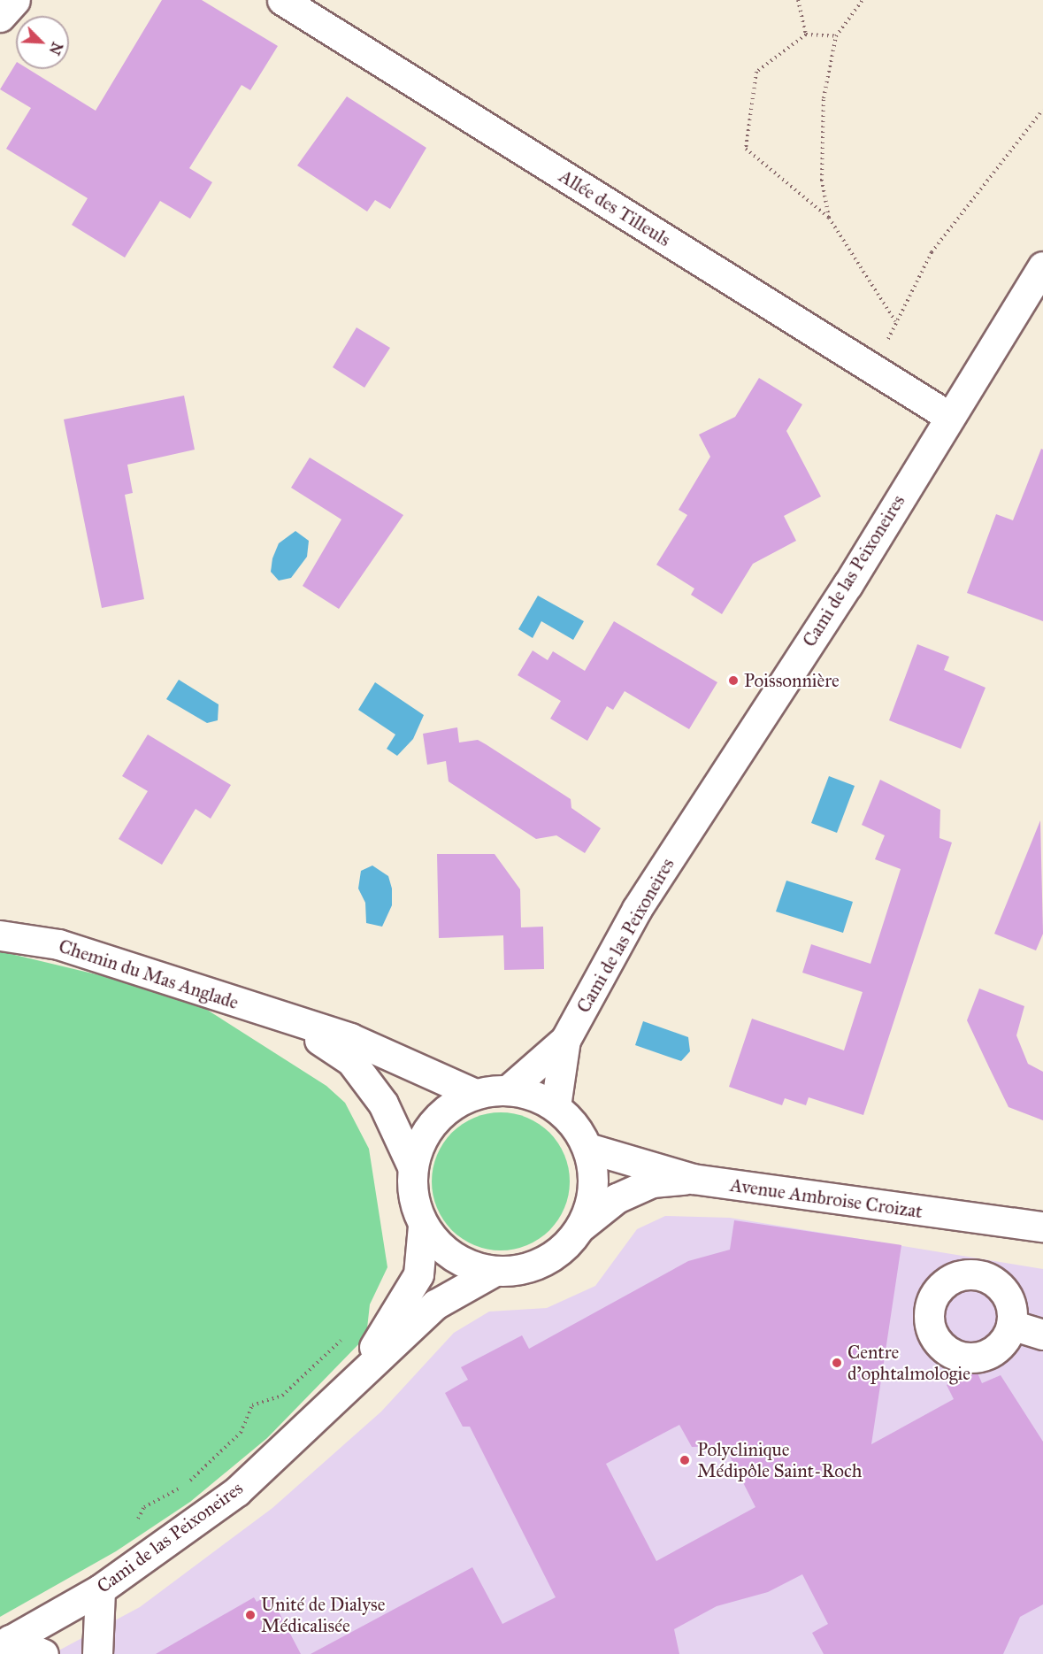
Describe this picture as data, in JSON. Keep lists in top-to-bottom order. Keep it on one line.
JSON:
{"streets":{"street":["Allée des Tilleuls","Cami de las Peixoneires","Chemin du Mas Anglade","Avenue Ambroise Croizat"]},"crossings":[["Allée des Tilleuls","Cami de las Peixoneires"],["Cami de las Peixoneires","Chemin du Mas Anglade"],["Cami de las Peixoneires","Avenue Ambroise Croizat"],["Chemin du Mas Anglade","Avenue Ambroise Croizat"]],"places":["Poissonnière","Centre d'ophtalmologie","Polyclinique Médipôle Saint-Roch","Unité de Dialyse Médicalisée"],"north":"bottom right"}
